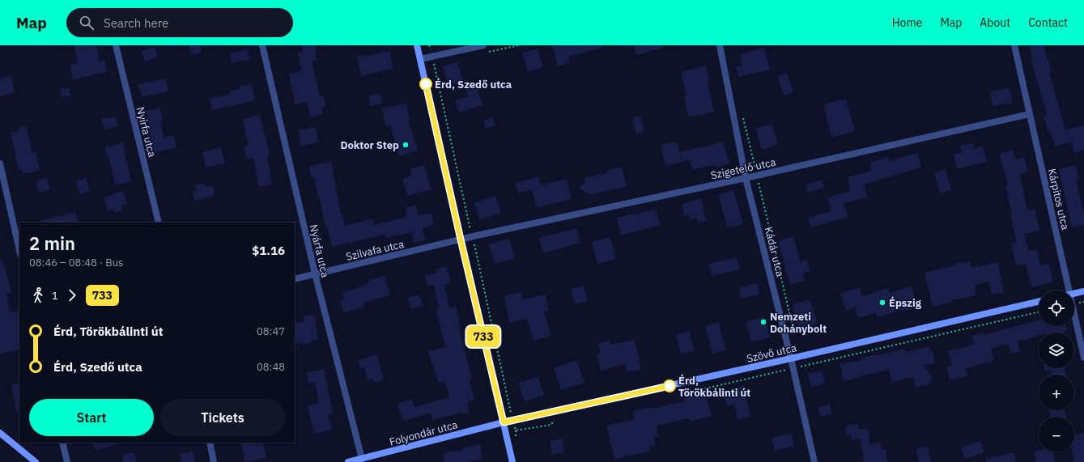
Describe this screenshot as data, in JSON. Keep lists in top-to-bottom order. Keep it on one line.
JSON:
{"streets":{"street":["Nyírfa utca","Szigetelő utca","Kárpitos utca","Szilvafa utca","Nyárfa utca","Kádár utca","Szövő utca","Folyondár utca"]},"crossings":[["Szigetelő utca","Kárpitos utca"],["Szigetelő utca","Szilvafa utca"],["Szigetelő utca","Kádár utca"],["Szilvafa utca","Nyárfa utca"],["Nyárfa utca","Folyondár utca"],["Kádár utca","Szövő utca"],["Szövő utca","Folyondár utca"]],"places":["Érd, Szedő utca","Doktor Step","Épszig","Nemzeti Dohánybolt","Érd, Törökbálinti út"],"lines":["bus line 733"],"page":{"header":"Map","search":"Search here","nav":["Home","Map","About","Contact"],"on_map":"733","heading":["2 min","08:46 – 08:48 · Bus","$1.16"],"legs":["1","733"],"map_buttons":["+","−"],"list":[{"name":"Érd, Törökbálinti út","value":"08:47"},{"name":"Érd, Szedő utca","value":"08:48"}],"buttons":["Start","Tickets"]}}
